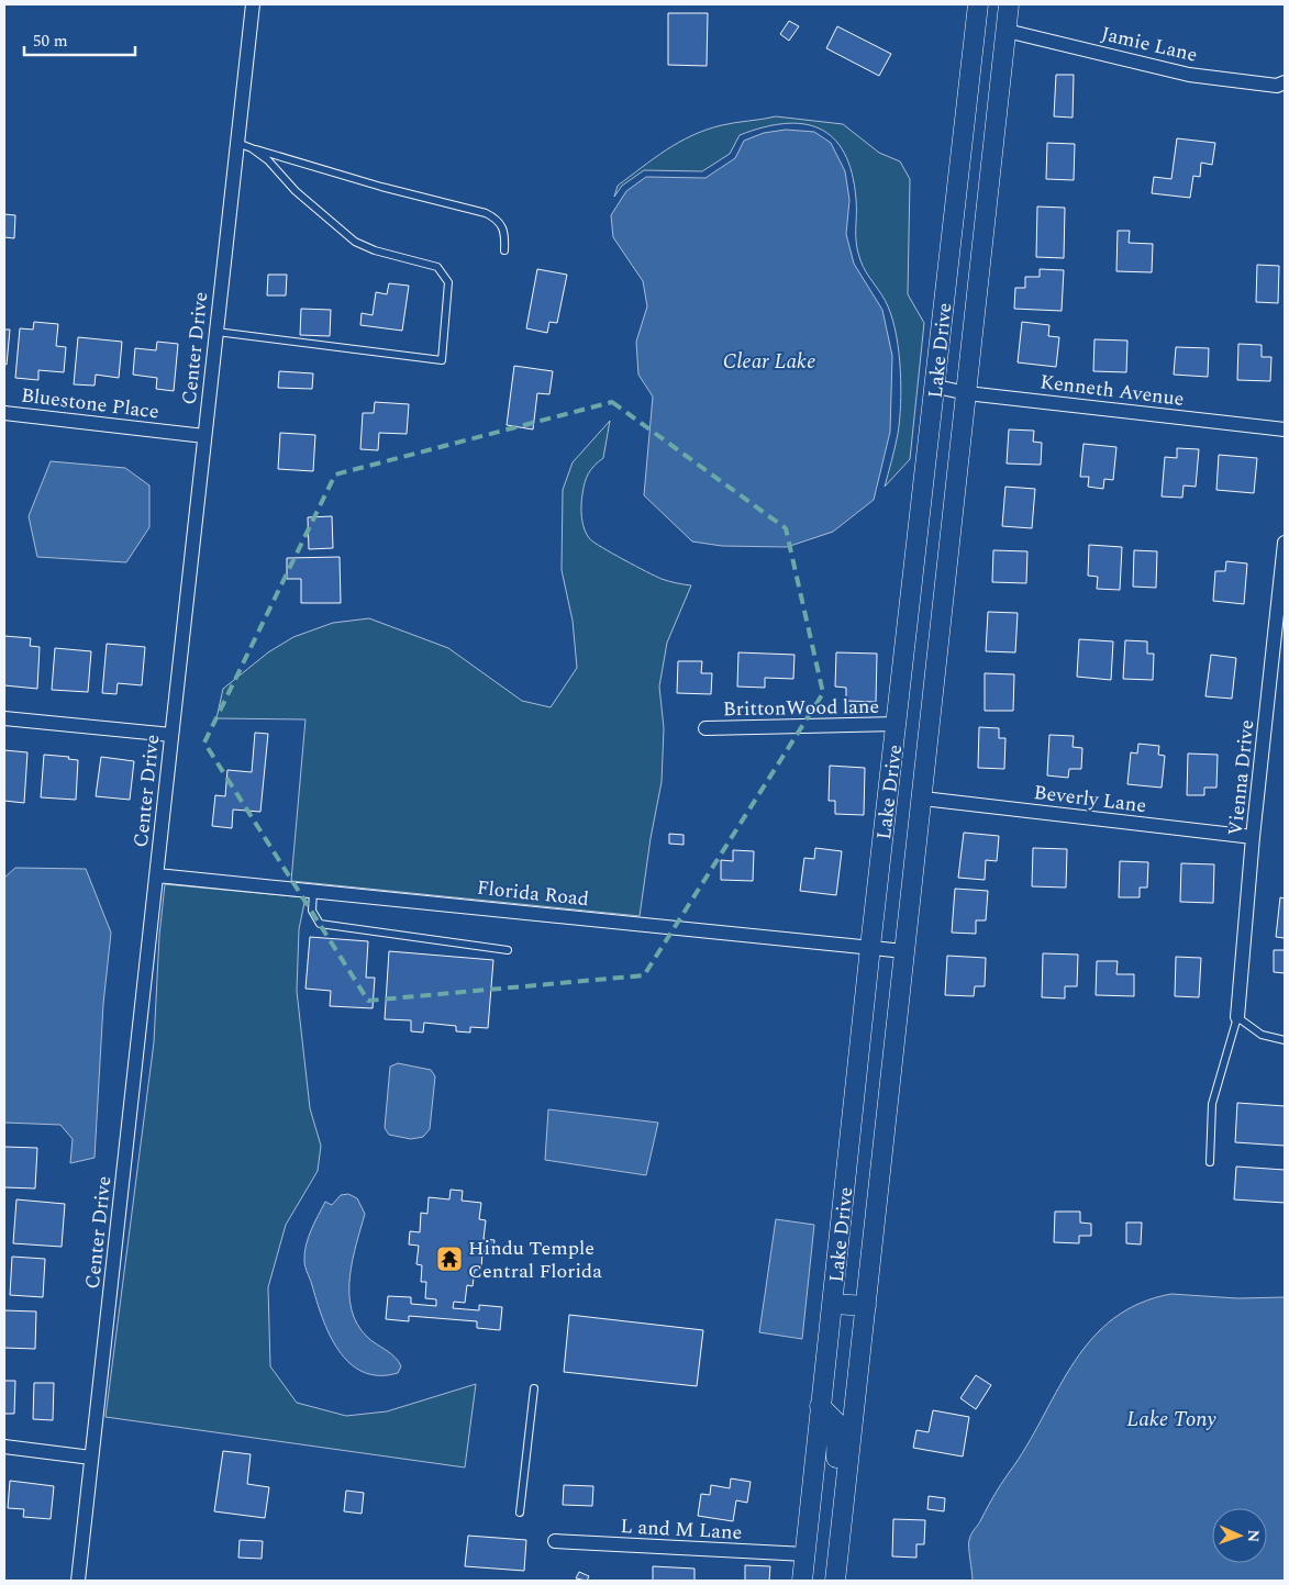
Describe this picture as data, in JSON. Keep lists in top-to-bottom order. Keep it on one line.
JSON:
{"streets":{"main road":["Lake Drive"],"street":["Jamie Lane","Center Drive","Kenneth Avenue","Bluestone Place","BrittonWood lane","Vienna Drive","Beverly Lane","Florida Road","L and M Lane"]},"crossings":[["Jamie Lane","Lake Drive"],["Center Drive","Bluestone Place"],["Center Drive","Florida Road"],["Lake Drive","Kenneth Avenue"],["Lake Drive","BrittonWood lane"],["Lake Drive","Beverly Lane"],["Lake Drive","Florida Road"],["Lake Drive","L and M Lane"],["Vienna Drive","Beverly Lane"]],"water":["Clear Lake","Lake Tony"],"places":{"temple":["Hindu Temple Central Florida"]},"scale_bar":"50 m","north":"right"}
